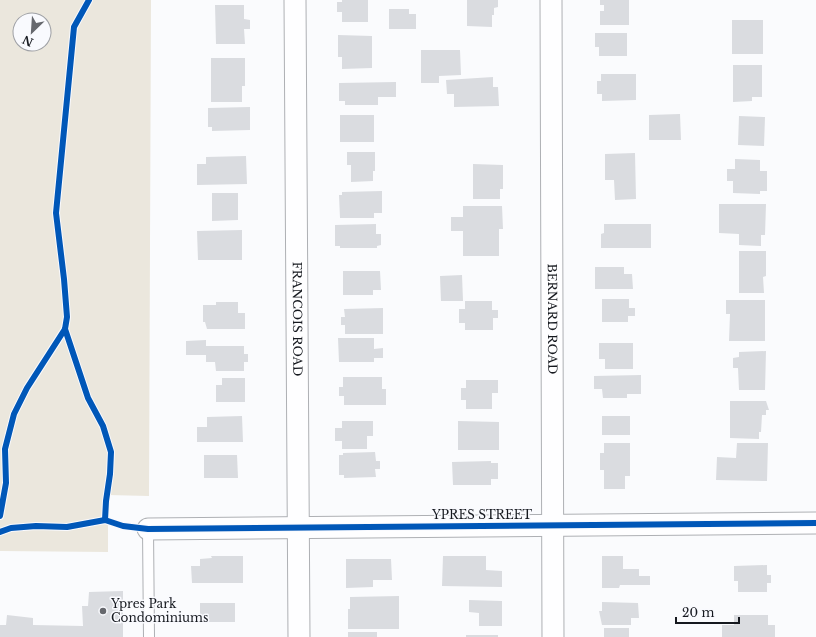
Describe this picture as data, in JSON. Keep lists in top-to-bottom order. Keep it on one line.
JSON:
{"streets":{"street":["BERNARD ROAD","FRANCOIS ROAD","YPRES STREET"]},"crossings":[["BERNARD ROAD","YPRES STREET"],["FRANCOIS ROAD","YPRES STREET"]],"places":["Ypres Park Condominiums"],"scale_bar":"20 m","north":"bottom left"}
